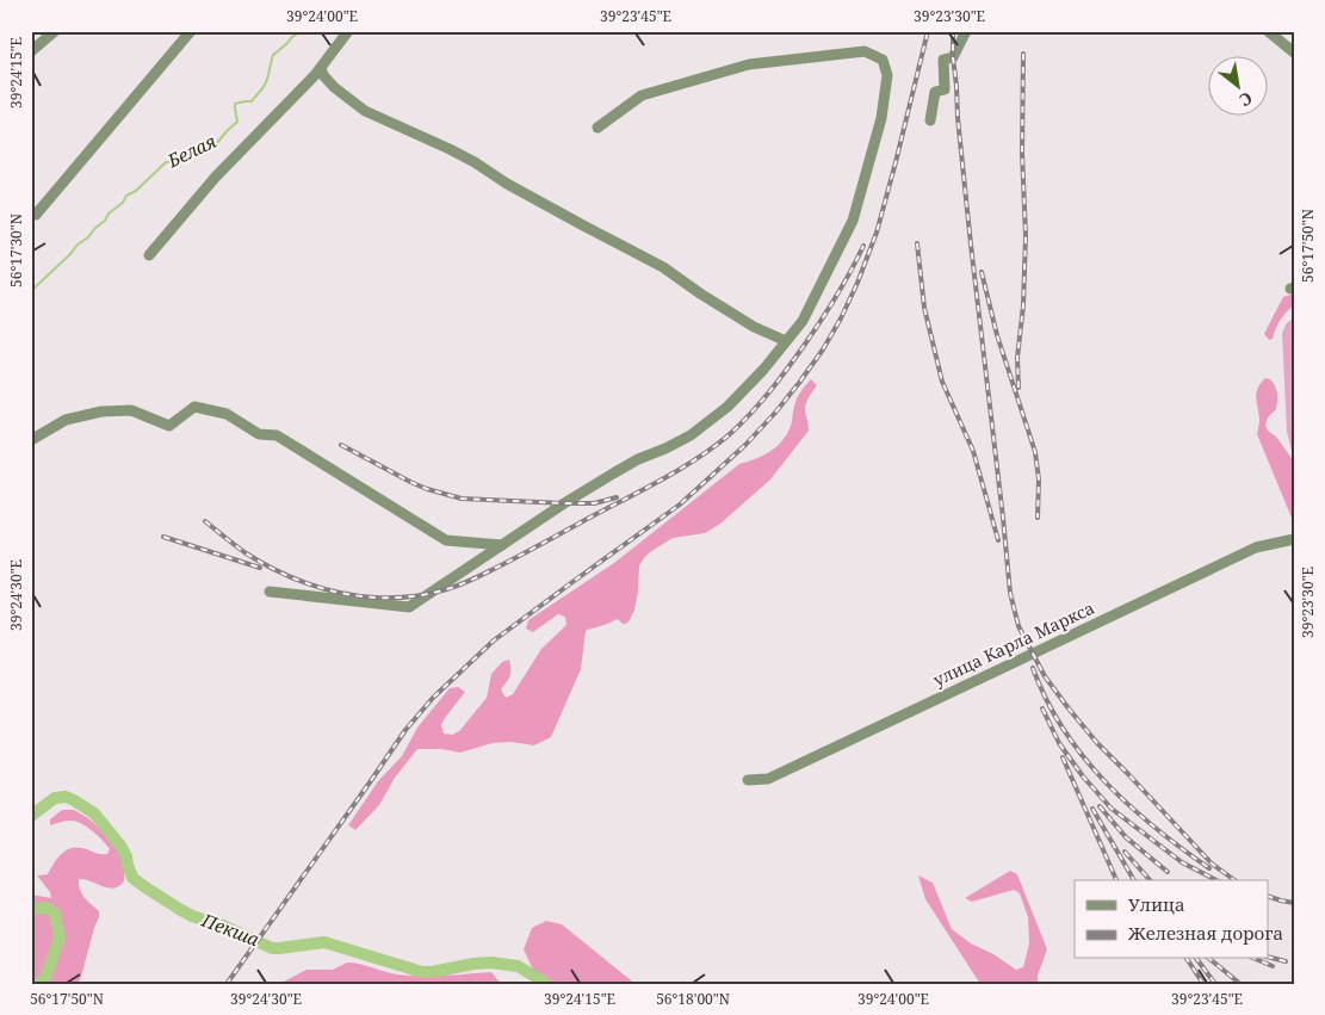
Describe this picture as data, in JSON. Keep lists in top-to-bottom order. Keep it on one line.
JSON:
{"streets":{"street":["улица Карла Маркса"]},"water":["Белая","Пекша"],"legend":["Улица","Железная дорога"],"north":"bottom right","coordinates":["39°24'00\"E","39°23'45\"E","39°23'30\"E","39°24'15\"E","56°17'50\"N","56°17'30\"N","39°24'30\"E","56°18'00\"N"]}
